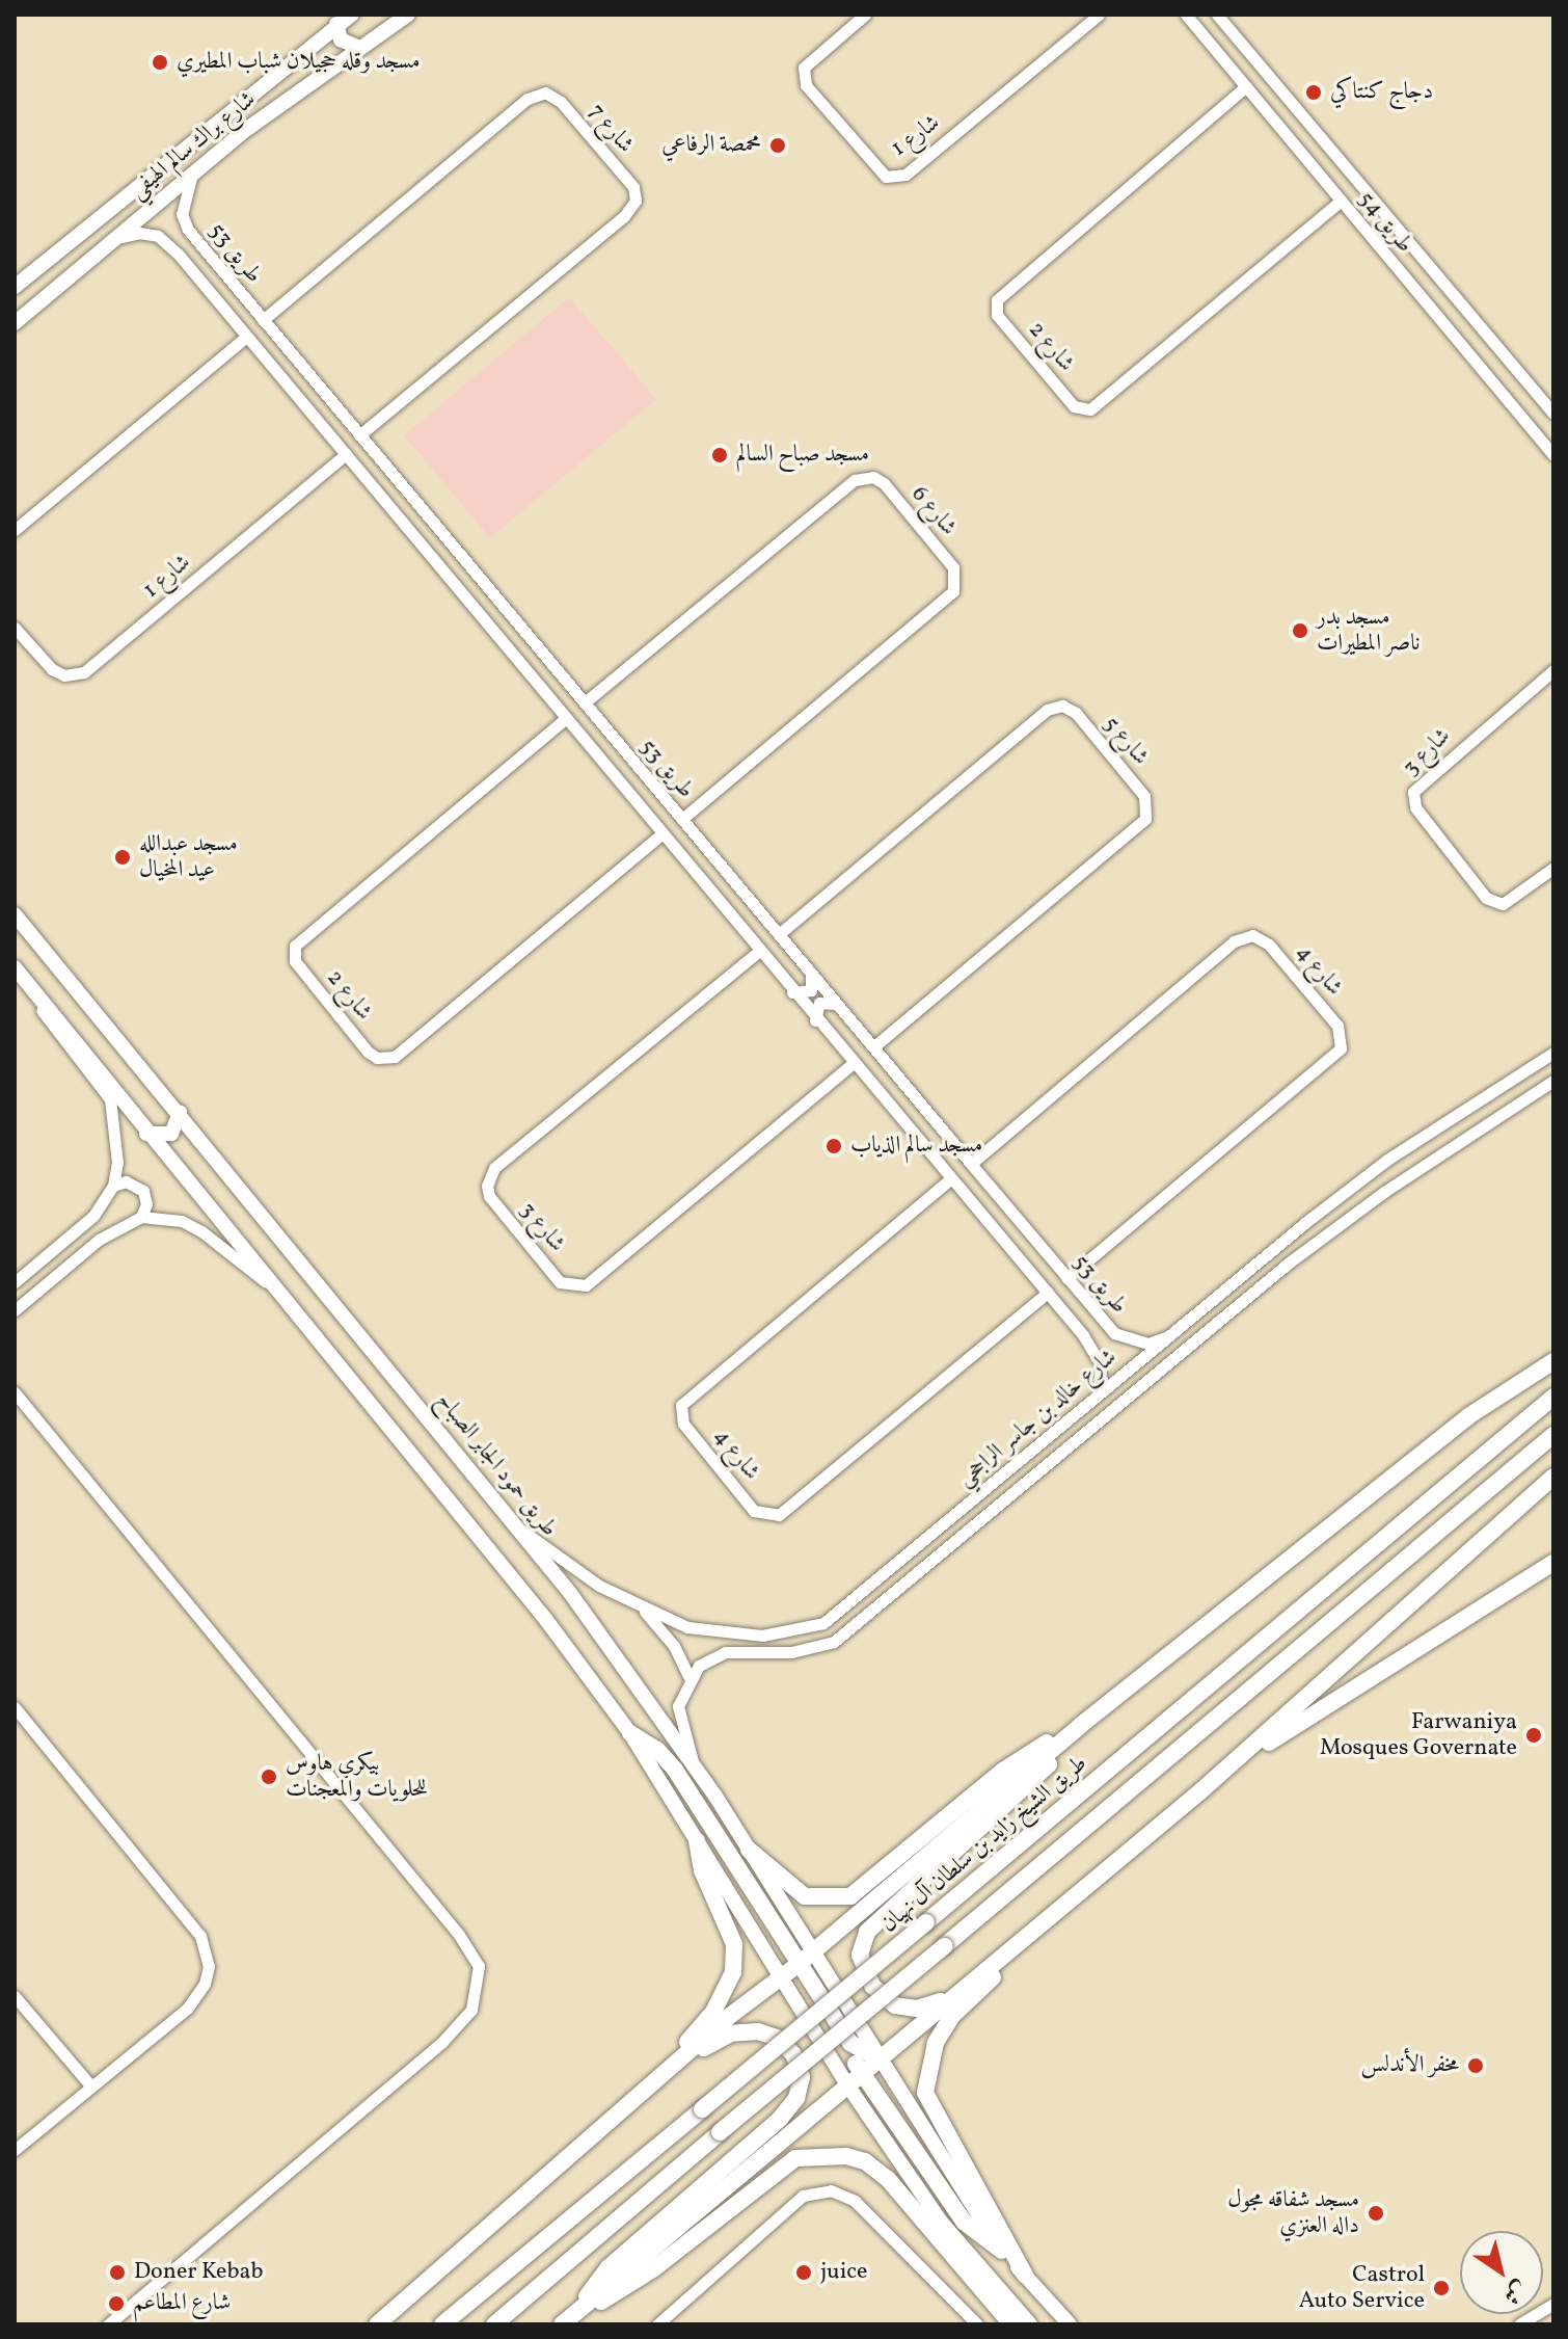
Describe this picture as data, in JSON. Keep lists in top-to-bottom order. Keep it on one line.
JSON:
{"streets":{"highway":["طريق الشيخ زايد بن سلطان آل نهيان"],"main road":["شارع براك سالم الهيفي","طريق حمود الجابر الصباح"],"street":["شارع 7","شارع 1","طريق 54","طريق 53","شارع 2","شارع 6","شارع 5","شارع 3","شارع 4","شارع خالد بن جاسر الراجحي"]},"crossings":[["شارع 7","طريق 53"],["شارع 1","طريق 53"],["شارع براك سالم الهيفي","طريق 53"],["طريق 54","شارع 2"],["طريق 53","شارع 2"],["طريق 53","شارع 6"],["طريق 53","شارع 5"],["طريق 53","شارع 3"],["طريق 53","شارع 4"],["طريق 53","شارع خالد بن جاسر الراجحي"],["شارع خالد بن جاسر الراجحي","طريق حمود الجابر الصباح"]],"places":["مسجد وقله حجيلان شباب المطيري","دجاج كنتاكي","محمصة الرفاعي","مسجد صباح السالم","مسجد بدر ناصر المطيرات","مسجد عبدالله عيد المخيال","مسجد سالم الذياب","Farwaniya Mosques Governate","بيكري هاوس للحلويات والمعجنات","مخفر الأندلس","مسجد شفاقه مجول داله العنزي","Doner Kebab","juice","Castrol Auto Service","شارع المطاعم"],"north":"bottom right"}
